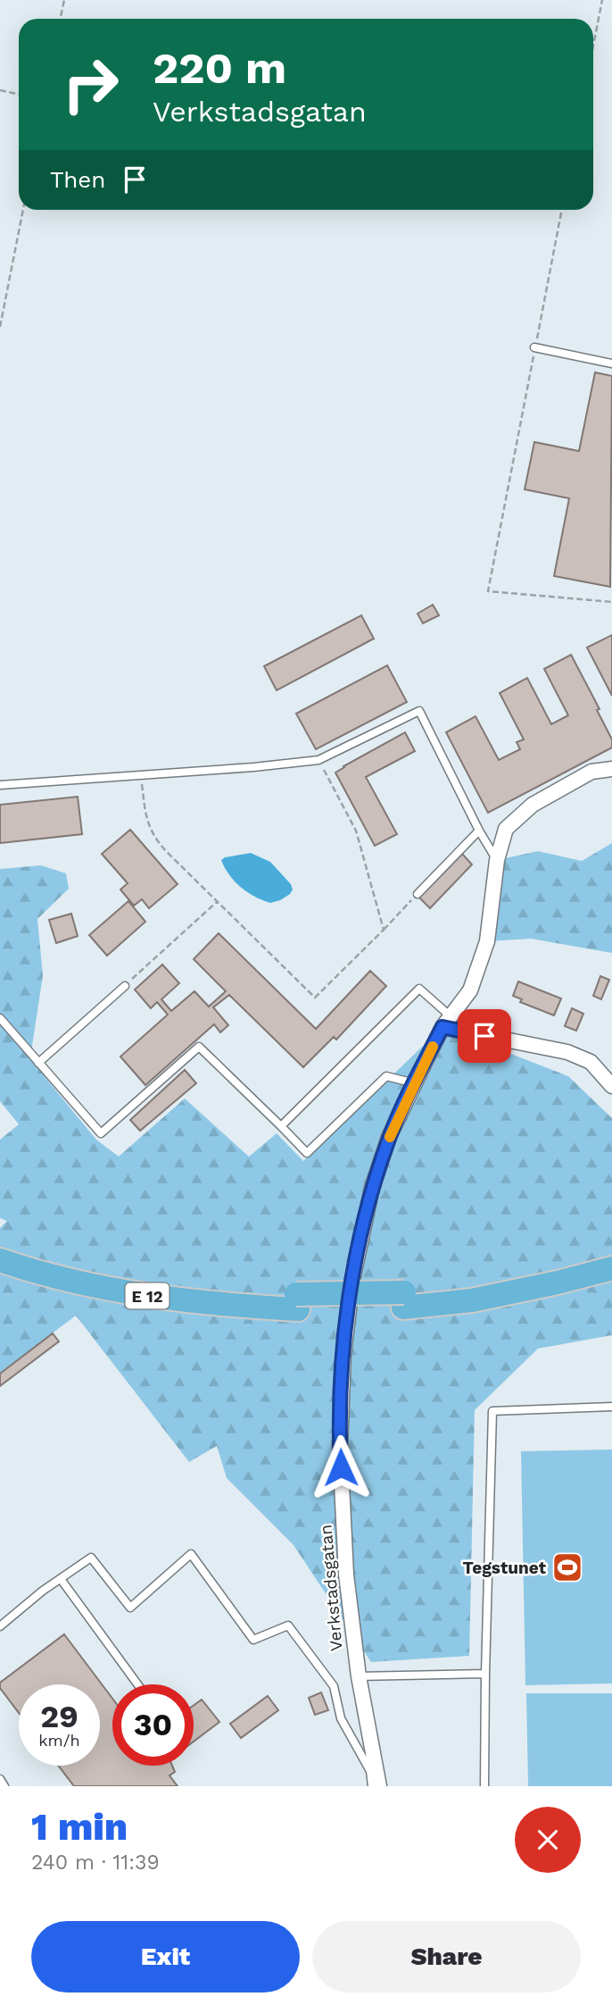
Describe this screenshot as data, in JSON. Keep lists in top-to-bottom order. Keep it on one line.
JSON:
{"streets":{"highway":["E 12"],"street":["Verkstadsgatan"]},"places":{"sports":["Tegstunet"]},"page":{"turn":["220 m","Verkstadsgatan"],"then":"Then","speed":"29 km/h","limit":"30","heading":["1 min","240 m · 11:39"],"buttons":["Exit","Share"]}}
